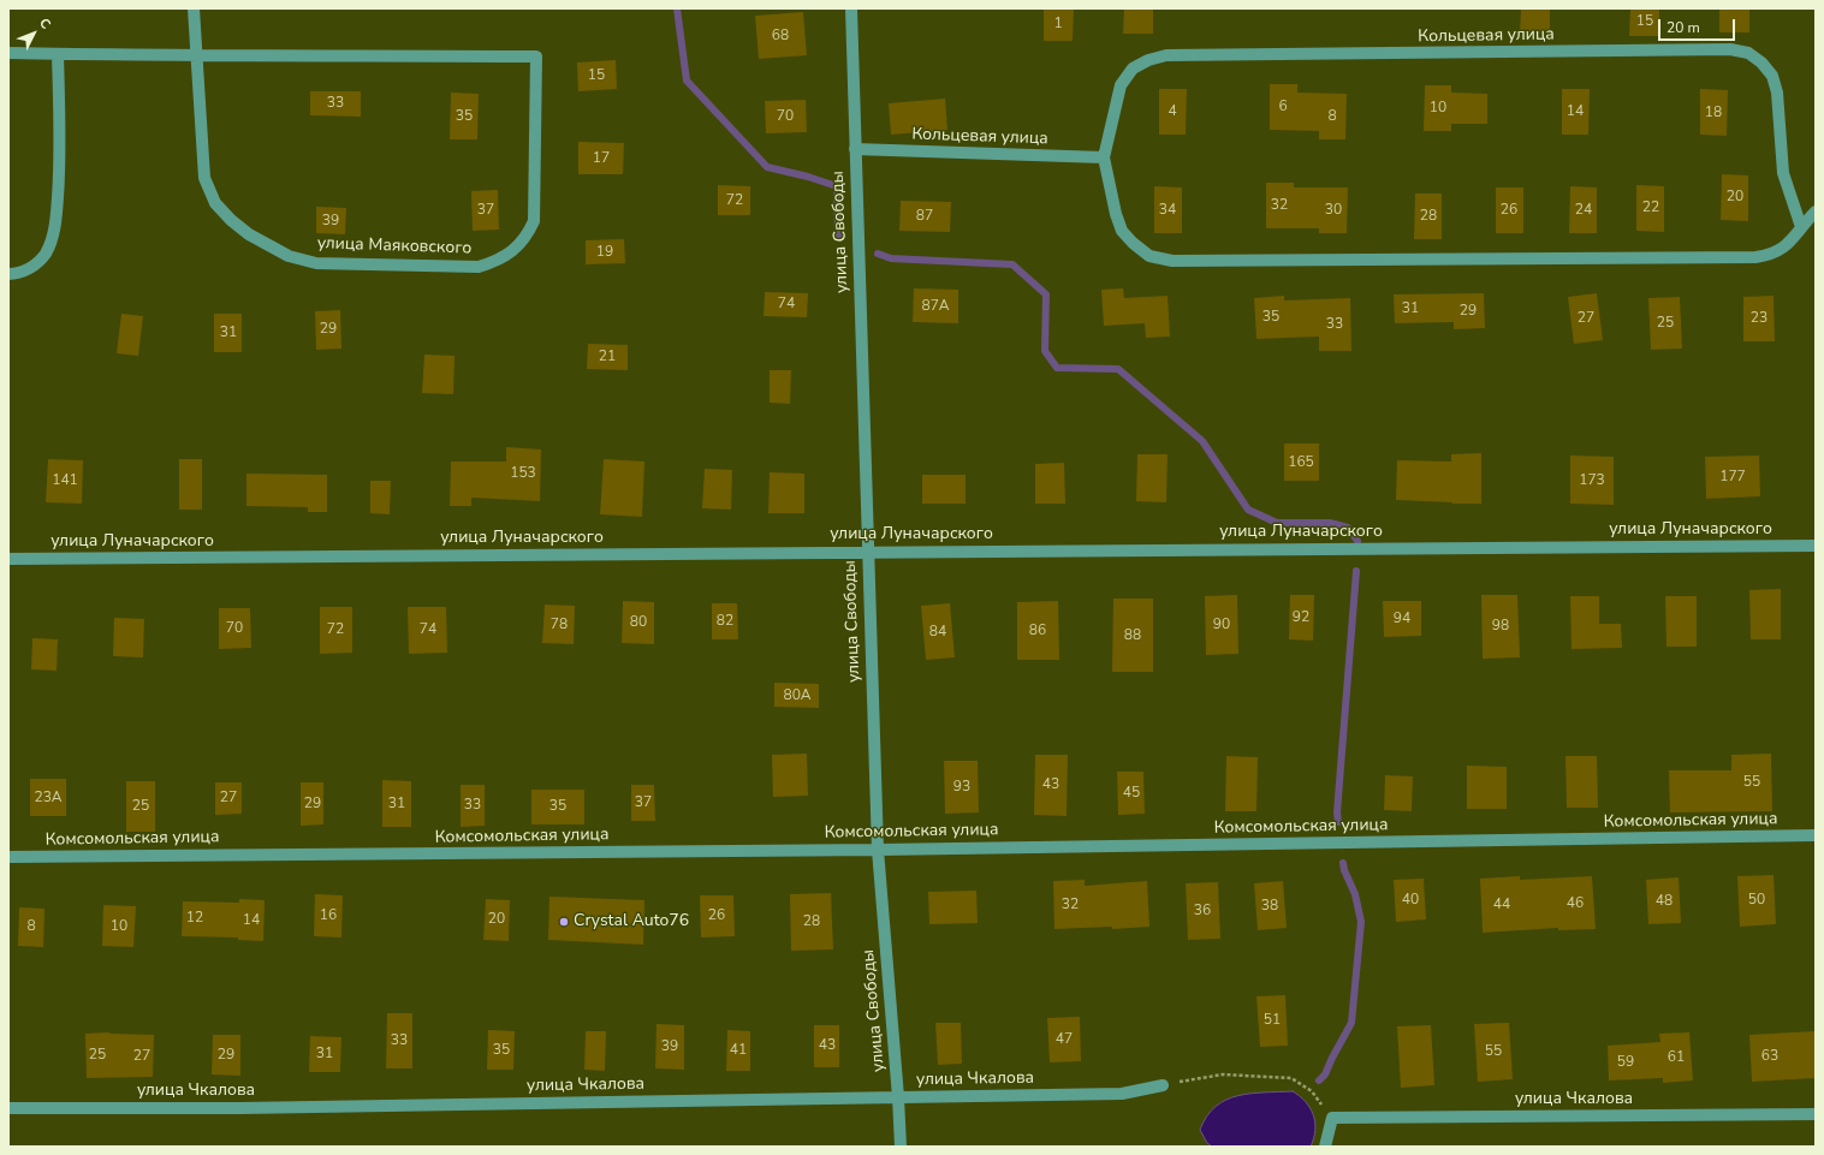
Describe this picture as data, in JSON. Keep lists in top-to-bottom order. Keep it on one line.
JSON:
{"streets":{"street":["Кольцевая улица","улица Свободы","улица Маяковского","улица Луначарского","Комсомольская улица","улица Чкалова"]},"crossings":[["Кольцевая улица","улица Свободы"],["улица Свободы","улица Луначарского"],["улица Свободы","Комсомольская улица"],["улица Свободы","улица Чкалова"]],"places":["Crystal Auto76"],"house_numbers":["15","1","68","15","33","6","10","4","14","18","35","70","8","17","20","72","32","22","37","34","30","26","24","87","28","39","19","74","87А","31","29","35","27","23","25","33","29","31","21","165","153","177","141","173","92","94","82","80","78","90","98","70","72","74","86","84","88","80А","55","43","93","45","23А","27","37","29","31","33","25","35","40","50","48","46","32","44","38","36","16","26","12","20","14","28","8","10","51","47","33","43","39","35","41","55","31","25","29","27","63","61","59"],"scale_bar":"20 m","north":"top right"}
